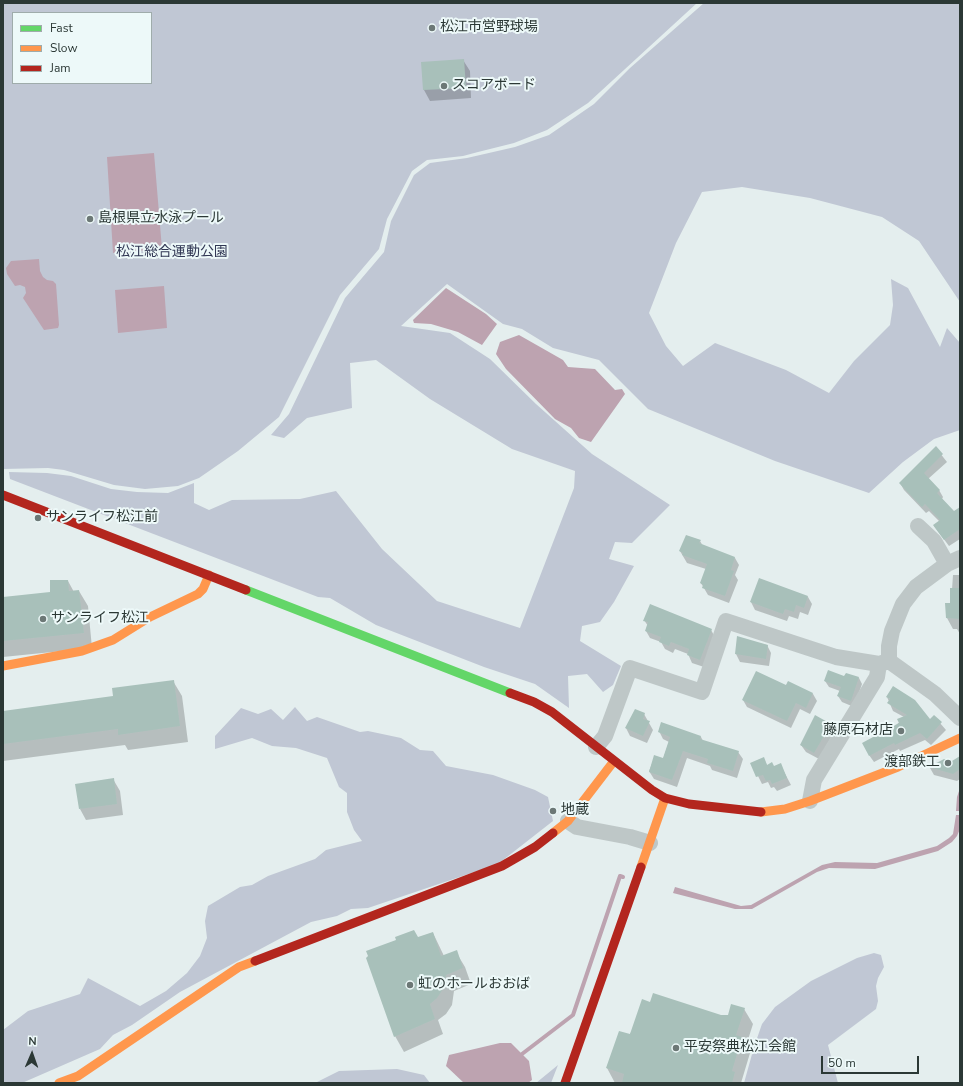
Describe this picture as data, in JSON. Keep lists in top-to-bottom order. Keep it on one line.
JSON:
{"parks":["松江総合運動公園"],"places":["松江市営野球場","スコアボード","島根県立水泳プール","サンライフ松江前","サンライフ松江","藤原石材店","渡部鉄工","地蔵","虹のホールおおば","平安祭典松江会館"],"legend":["Fast","Slow","Jam"],"scale_bar":"50 m","north":"top"}
